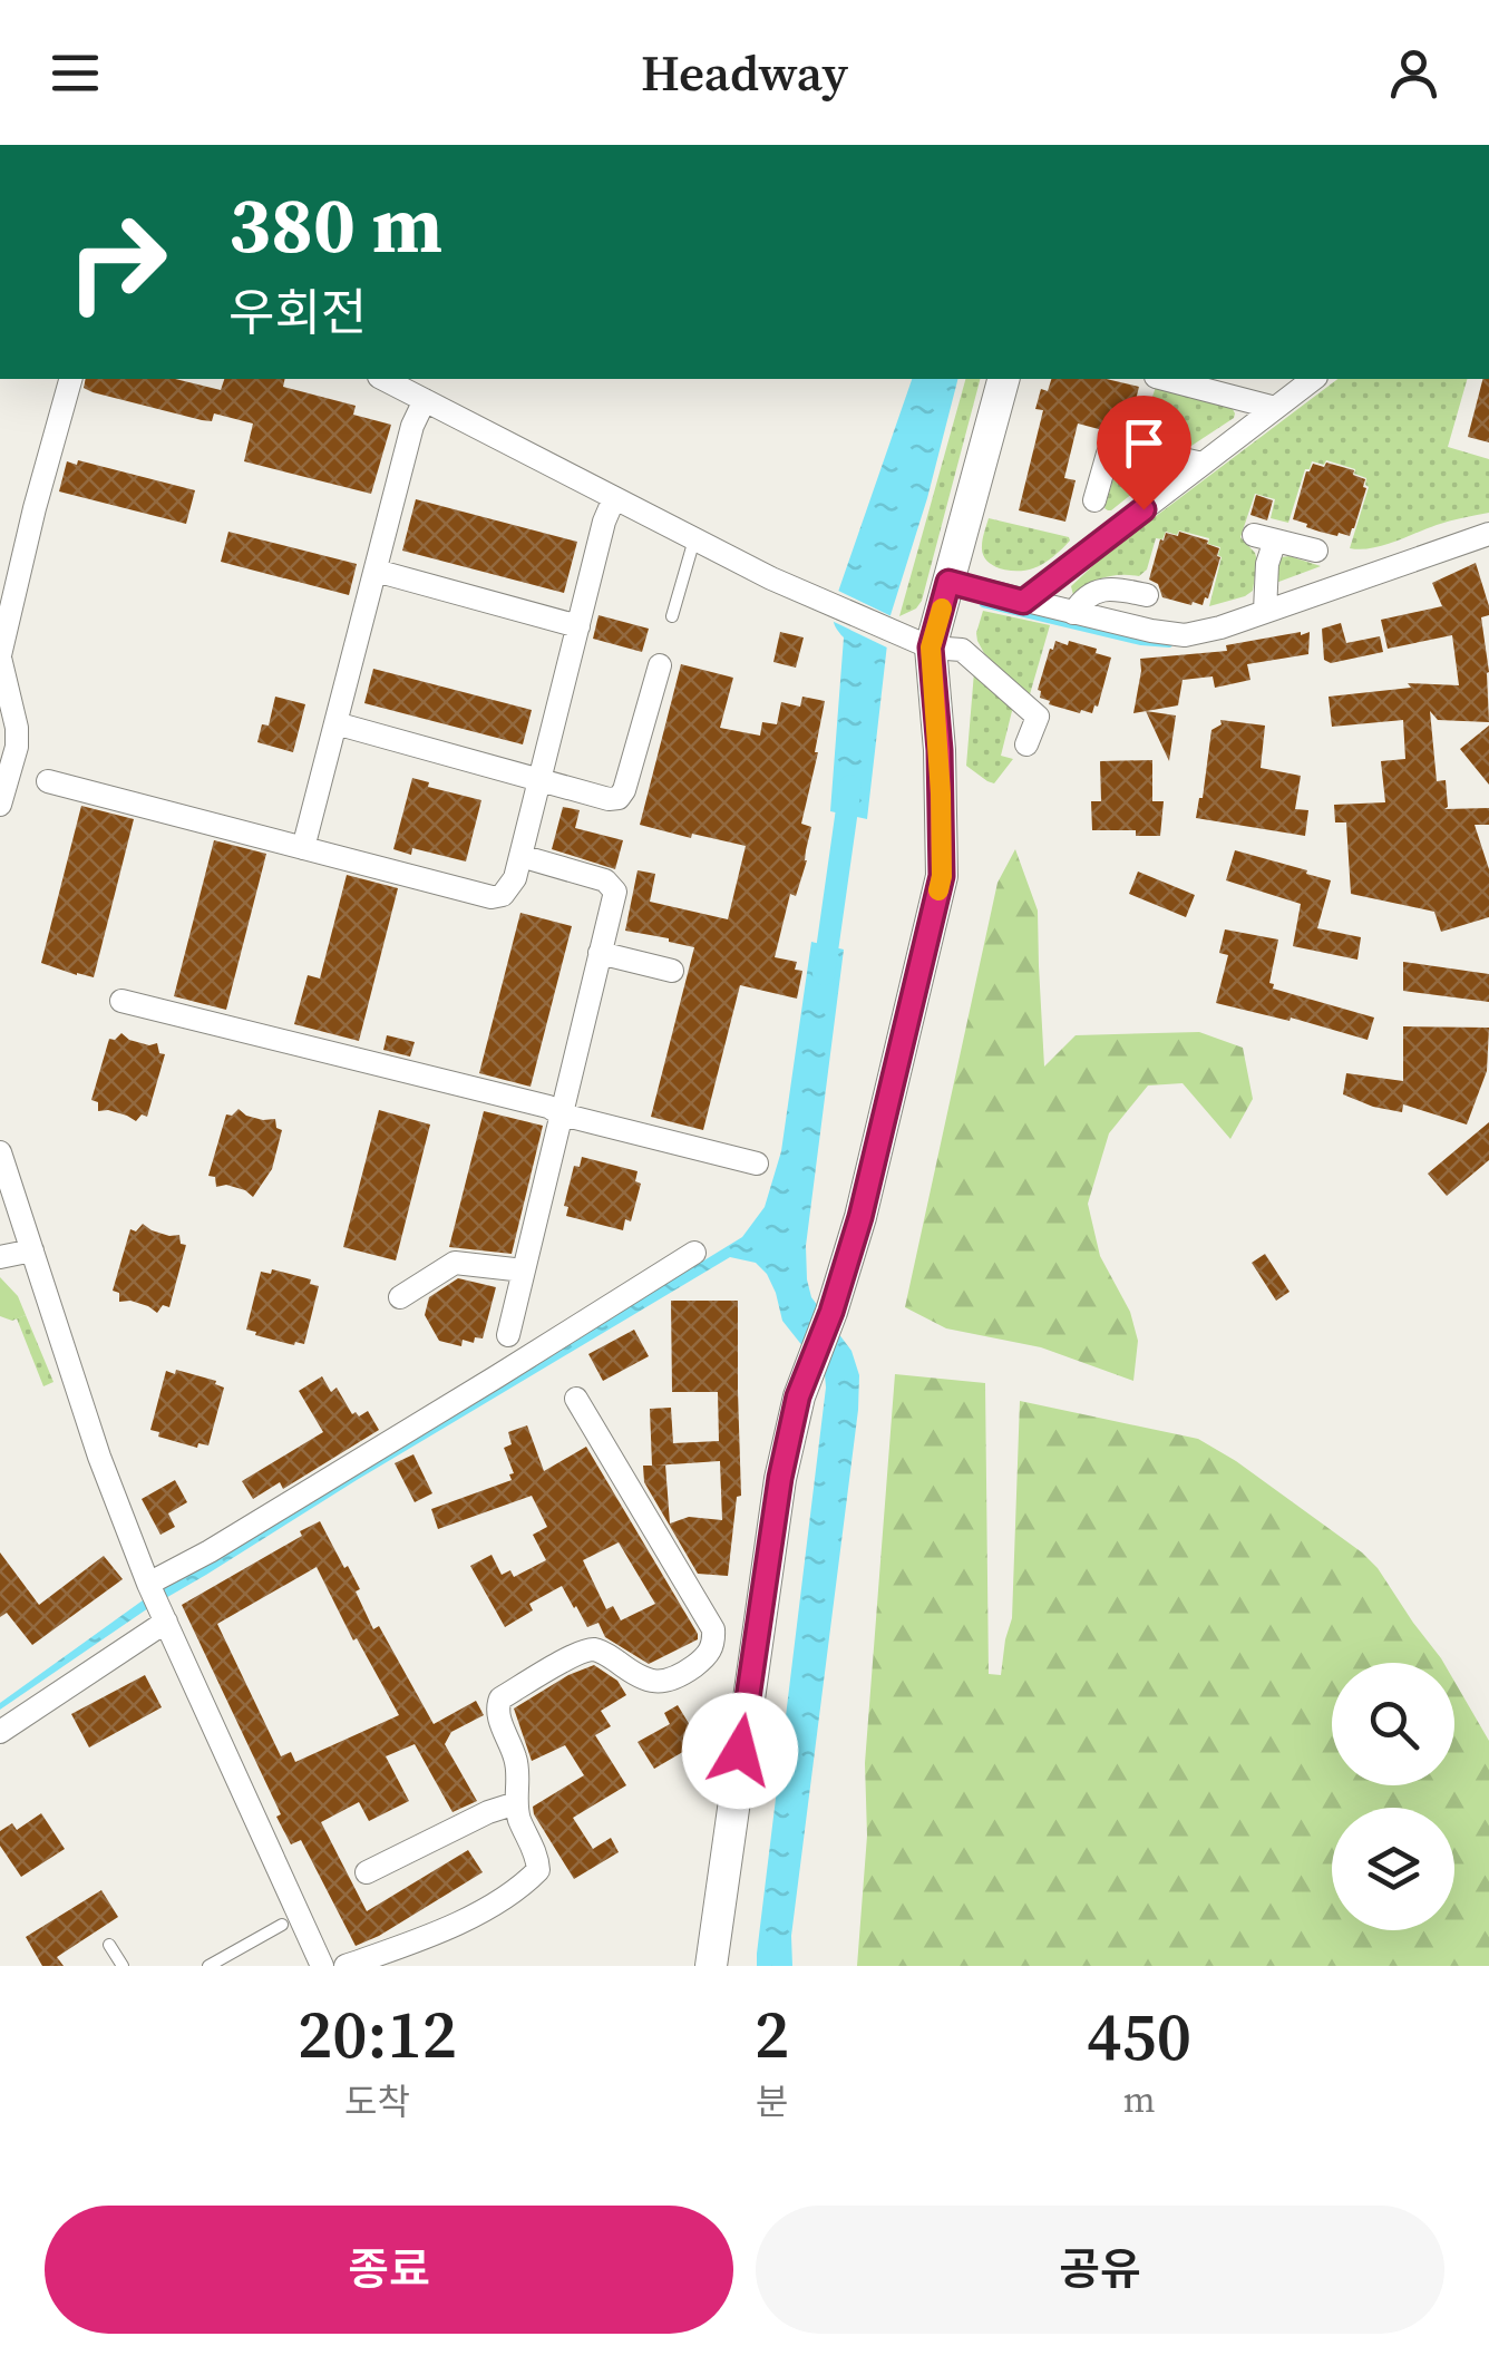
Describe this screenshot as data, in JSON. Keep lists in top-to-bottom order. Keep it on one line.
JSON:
{"page":{"header":"Headway","turn":["380 m","우회전"],"eta":["20:12","도착","2","분","450","m"],"buttons":["종료","공유"]}}
